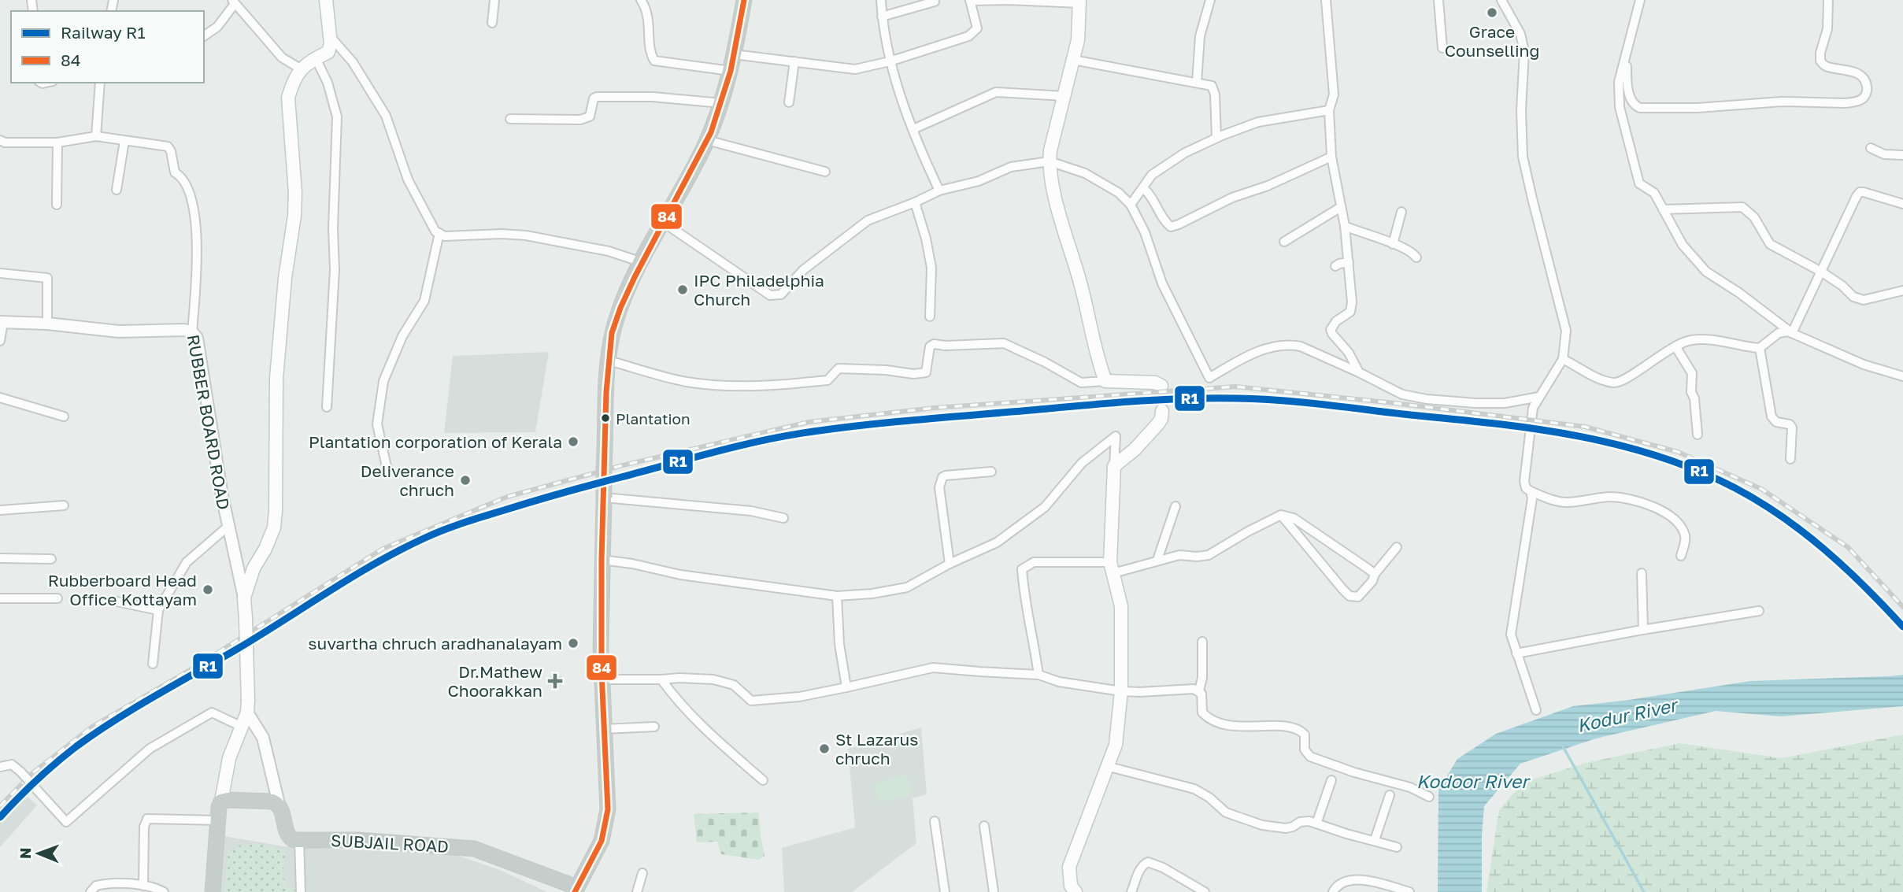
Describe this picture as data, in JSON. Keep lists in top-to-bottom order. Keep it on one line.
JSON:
{"streets":{"highway":["SUBJAIL ROAD"],"street":["RUBBER BOARD ROAD"]},"water":["Kodur River","Kodoor River"],"places":{"other":["Grace Counselling","IPC Philadelphia Church","Plantation","Plantation corporation of Kerala","Deliverance chruch","Rubberboard Head Office Kottayam","suvartha chruch aradhanalayam","St Lazarus chruch"],"health":["Dr.Mathew Choorakkan"]},"lines":["transit line 84","rail line R1"],"legend":["Railway R1","84"],"north":"left"}
